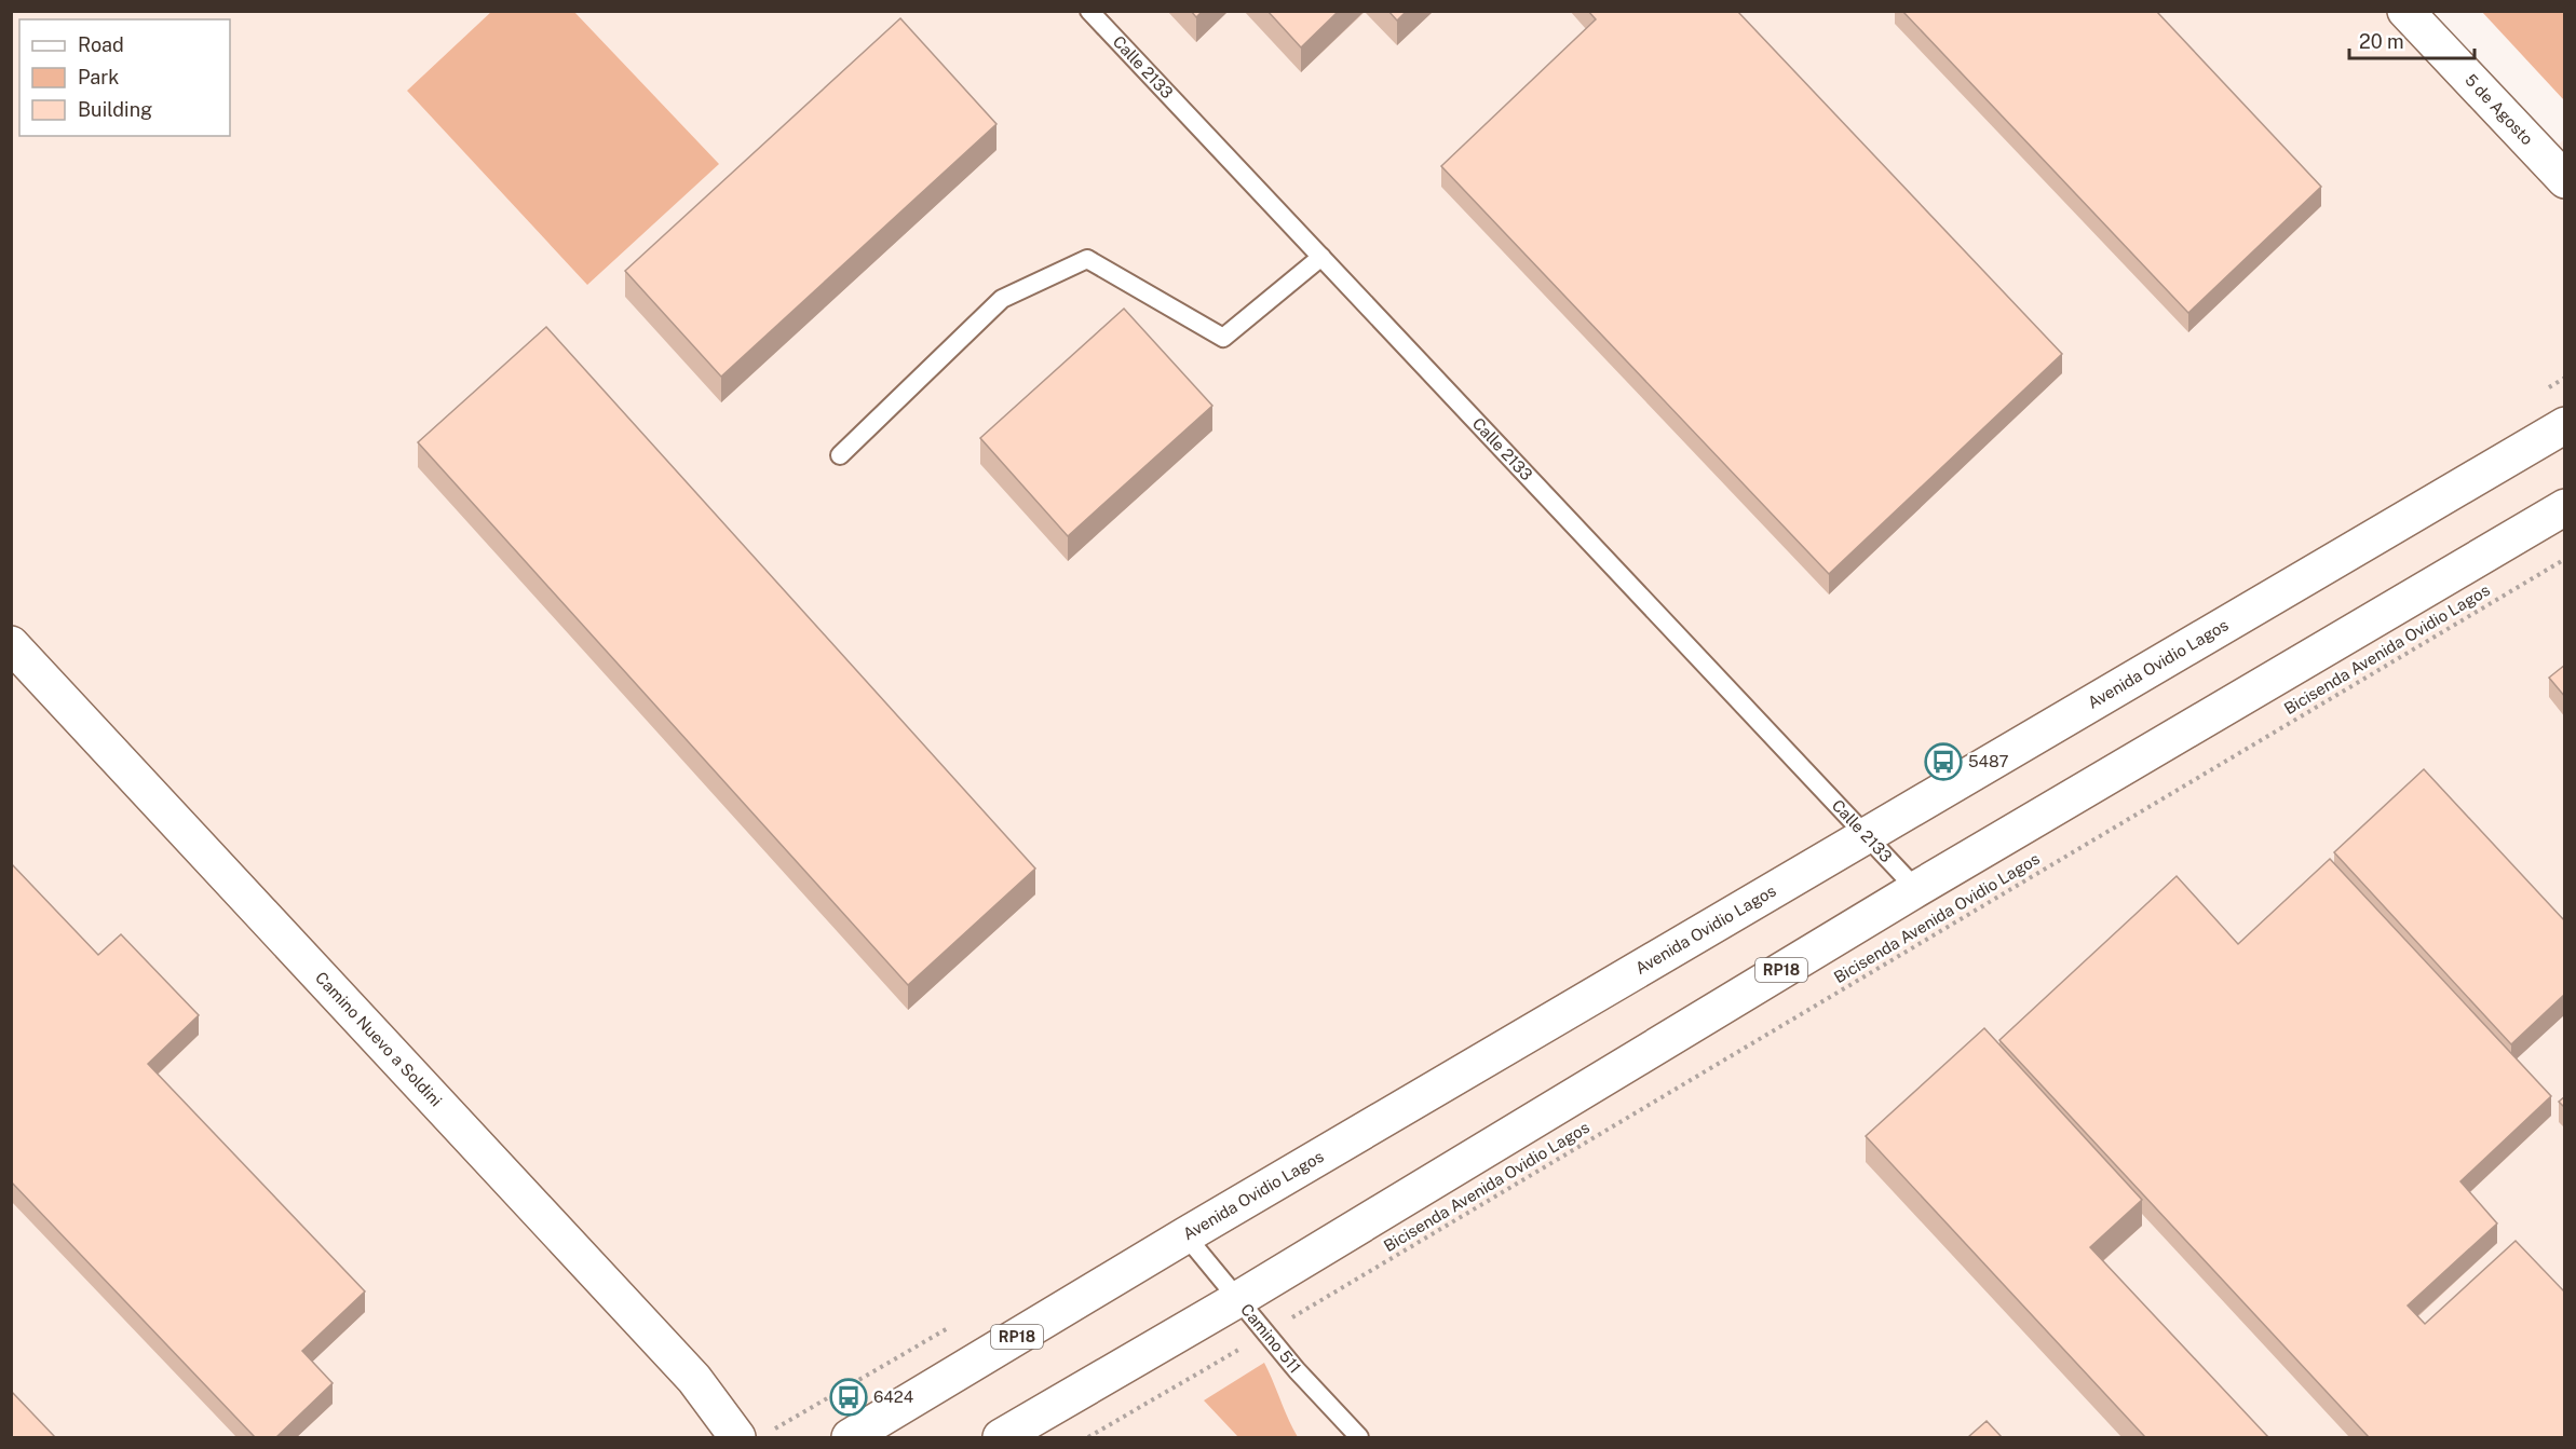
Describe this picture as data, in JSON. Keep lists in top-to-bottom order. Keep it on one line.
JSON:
{"streets":{"main road":["5 de Agosto","Avenida Ovidio Lagos","RP18","Camino Nuevo a Soldini"],"lane":["Calle 2133","Camino 511"],"path":["Bicisenda Avenida Ovidio Lagos"]},"crossings":[["Calle 2133","Avenida Ovidio Lagos"],["Calle 2133","RP18"],["Bicisenda Avenida Ovidio Lagos","Camino 511"],["Avenida Ovidio Lagos","Camino 511"],["RP18","Camino 511"]],"places":{"bus stop":["5487","6424"]},"legend":["Road","Park","Building"],"scale_bar":"20 m"}
